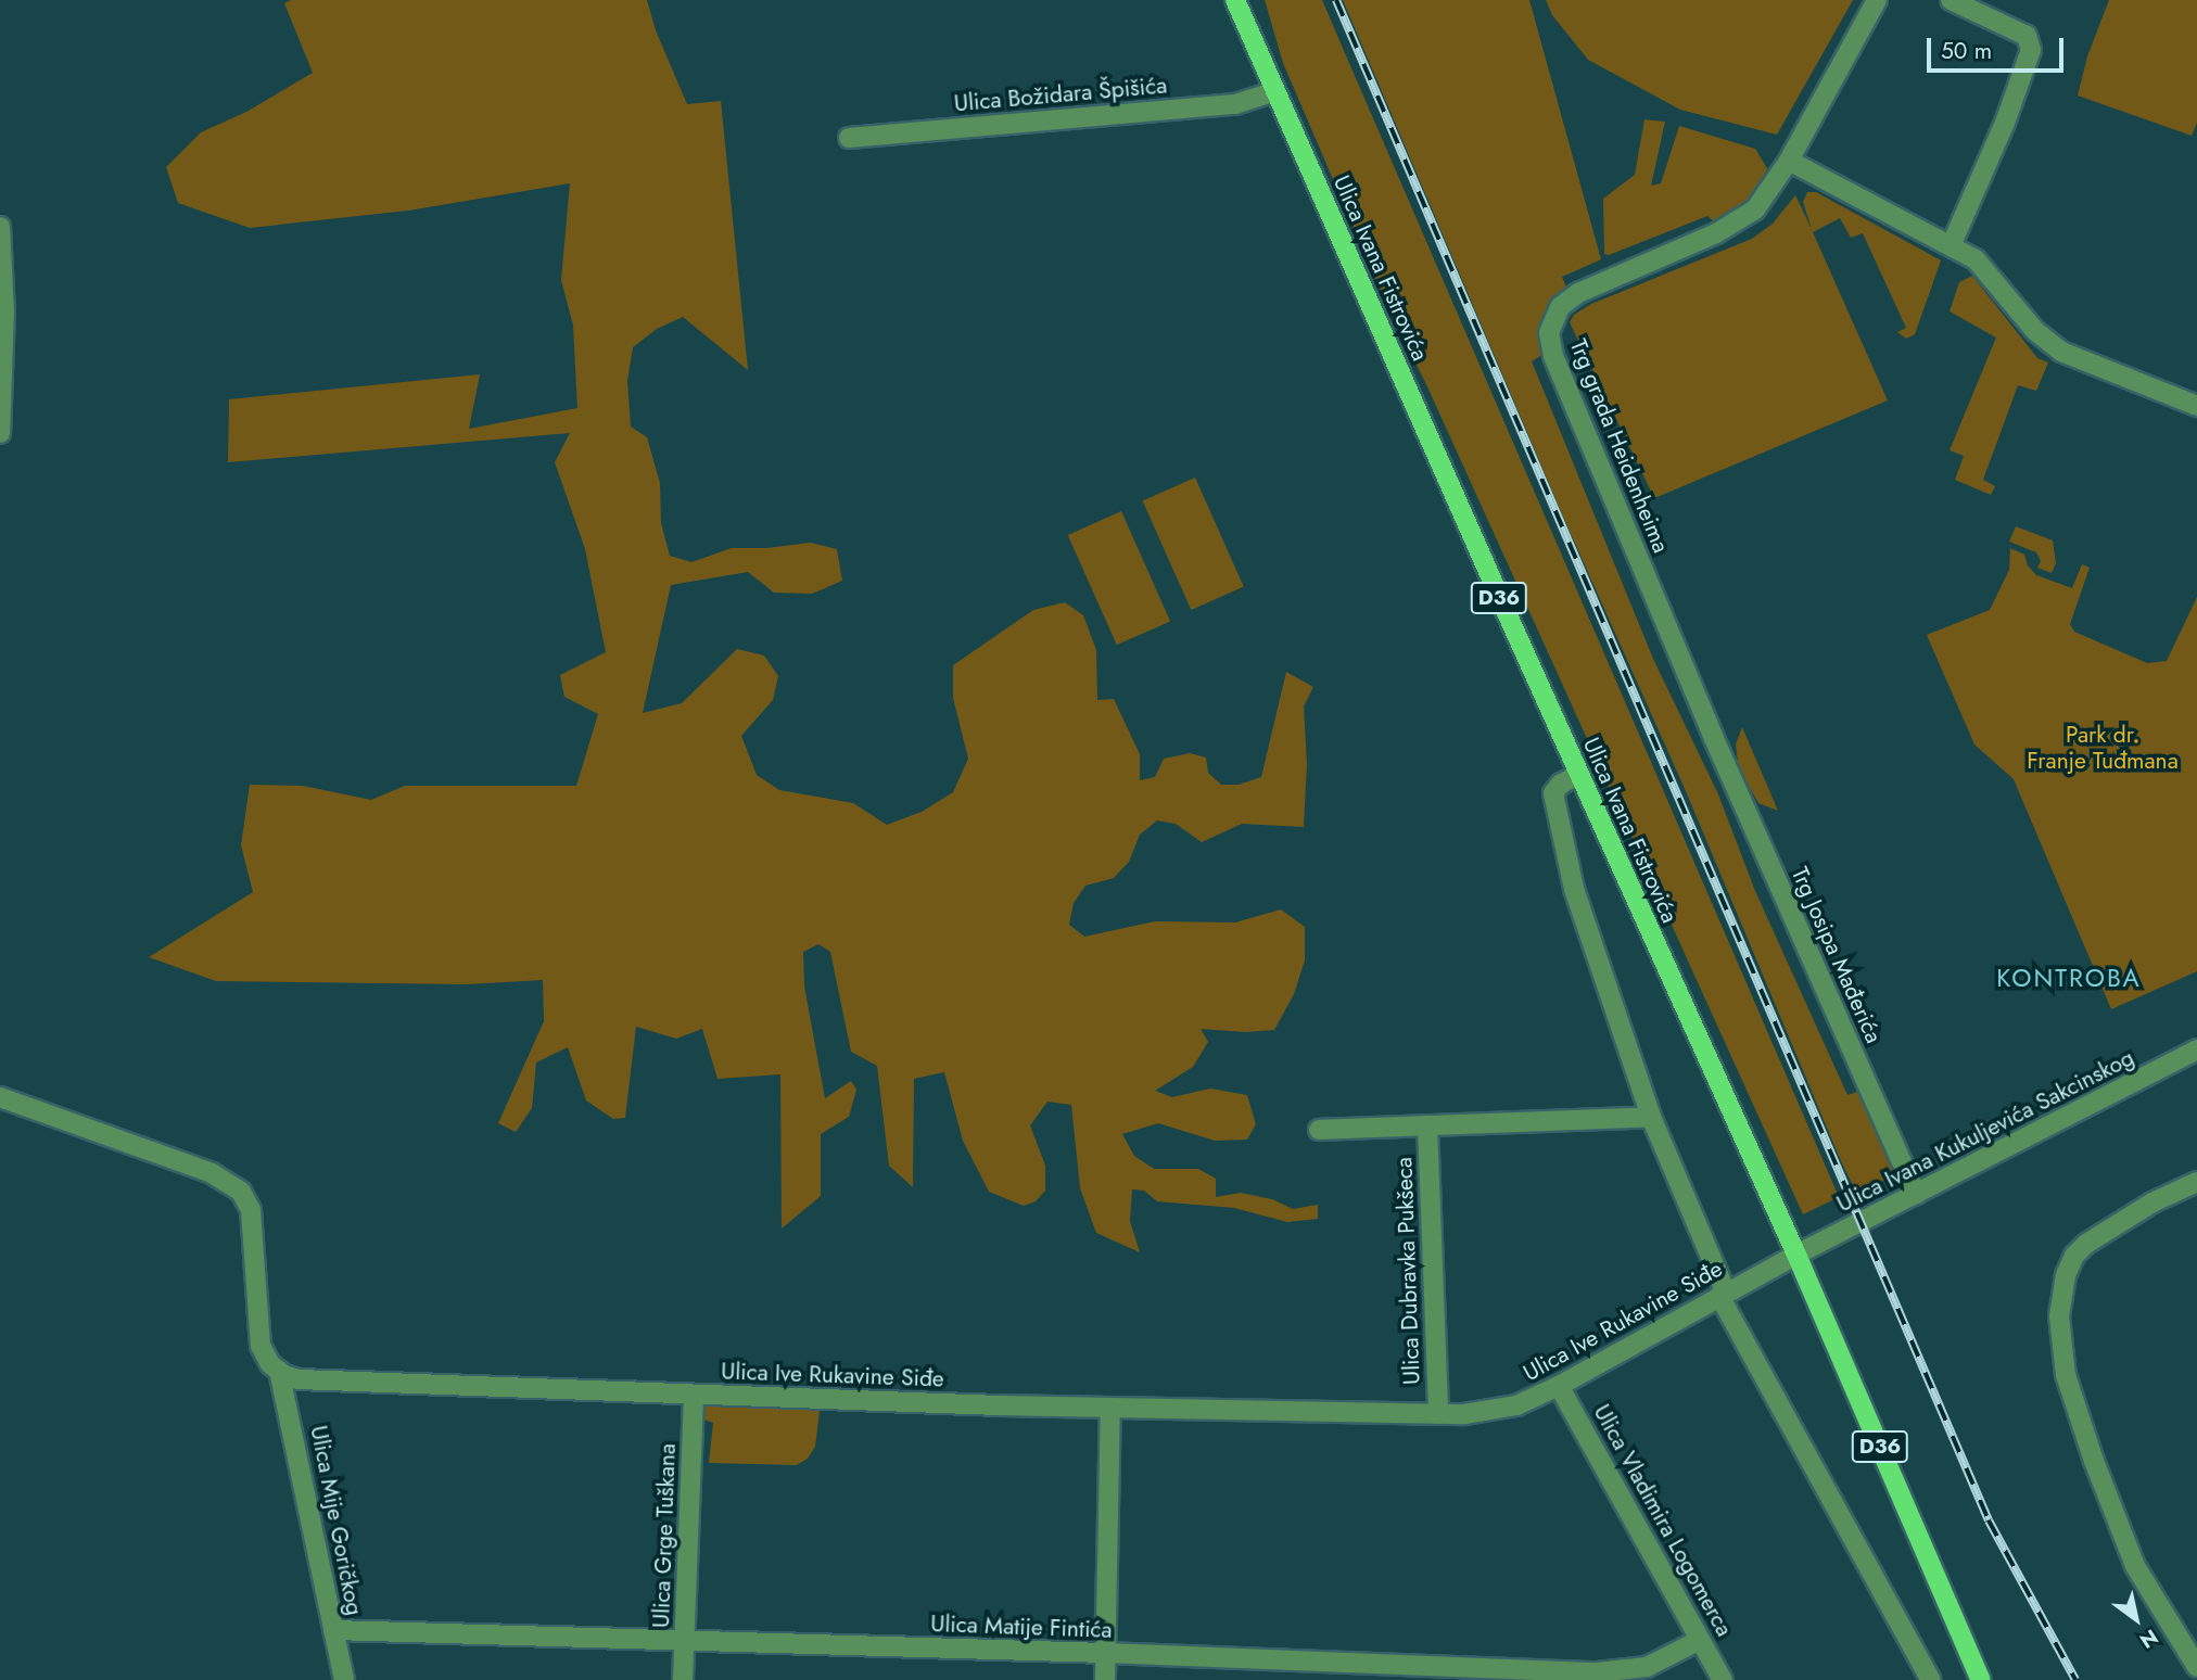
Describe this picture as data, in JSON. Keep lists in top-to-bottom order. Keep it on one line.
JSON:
{"streets":{"main road":["Ulica Ivana Fistrovića","D36"],"street":["Ulica Božidara Špišića","Trg grada Heidenheima","Trg Josipa Mađerića","Ulica Ivana Kukuljevića Sakcinskog","Ulica Dubravka Pukšeca","Ulica Ive Rukavine Siđe","Ulica Mije Goričkog","Ulica Vladimira Logomerca","Ulica Grge Tuškana","Ulica Matije Fintića"]},"crossings":[["Ulica Božidara Špišića","Ulica Ivana Fistrovića"],["Ulica Ivana Fistrovića","Ulica Ivana Kukuljevića Sakcinskog"],["Ulica Ivana Fistrovića","Ulica Ive Rukavine Siđe"],["Trg grada Heidenheima","Trg Josipa Mađerića"],["Trg Josipa Mađerića","Ulica Ivana Kukuljevića Sakcinskog"],["Ulica Ivana Kukuljevića Sakcinskog","Ulica Ive Rukavine Siđe"],["Ulica Dubravka Pukšeca","Ulica Ive Rukavine Siđe"],["Ulica Ive Rukavine Siđe","Ulica Mije Goričkog"],["Ulica Ive Rukavine Siđe","Ulica Vladimira Logomerca"],["Ulica Ive Rukavine Siđe","Ulica Grge Tuškana"],["Ulica Mije Goričkog","Ulica Matije Fintića"],["Ulica Vladimira Logomerca","Ulica Matije Fintića"],["Ulica Grge Tuškana","Ulica Matije Fintića"]],"districts":["KONTROBA"],"parks":["Park dr. Franje Tuđmana"],"scale_bar":"50 m","north":"bottom right"}
